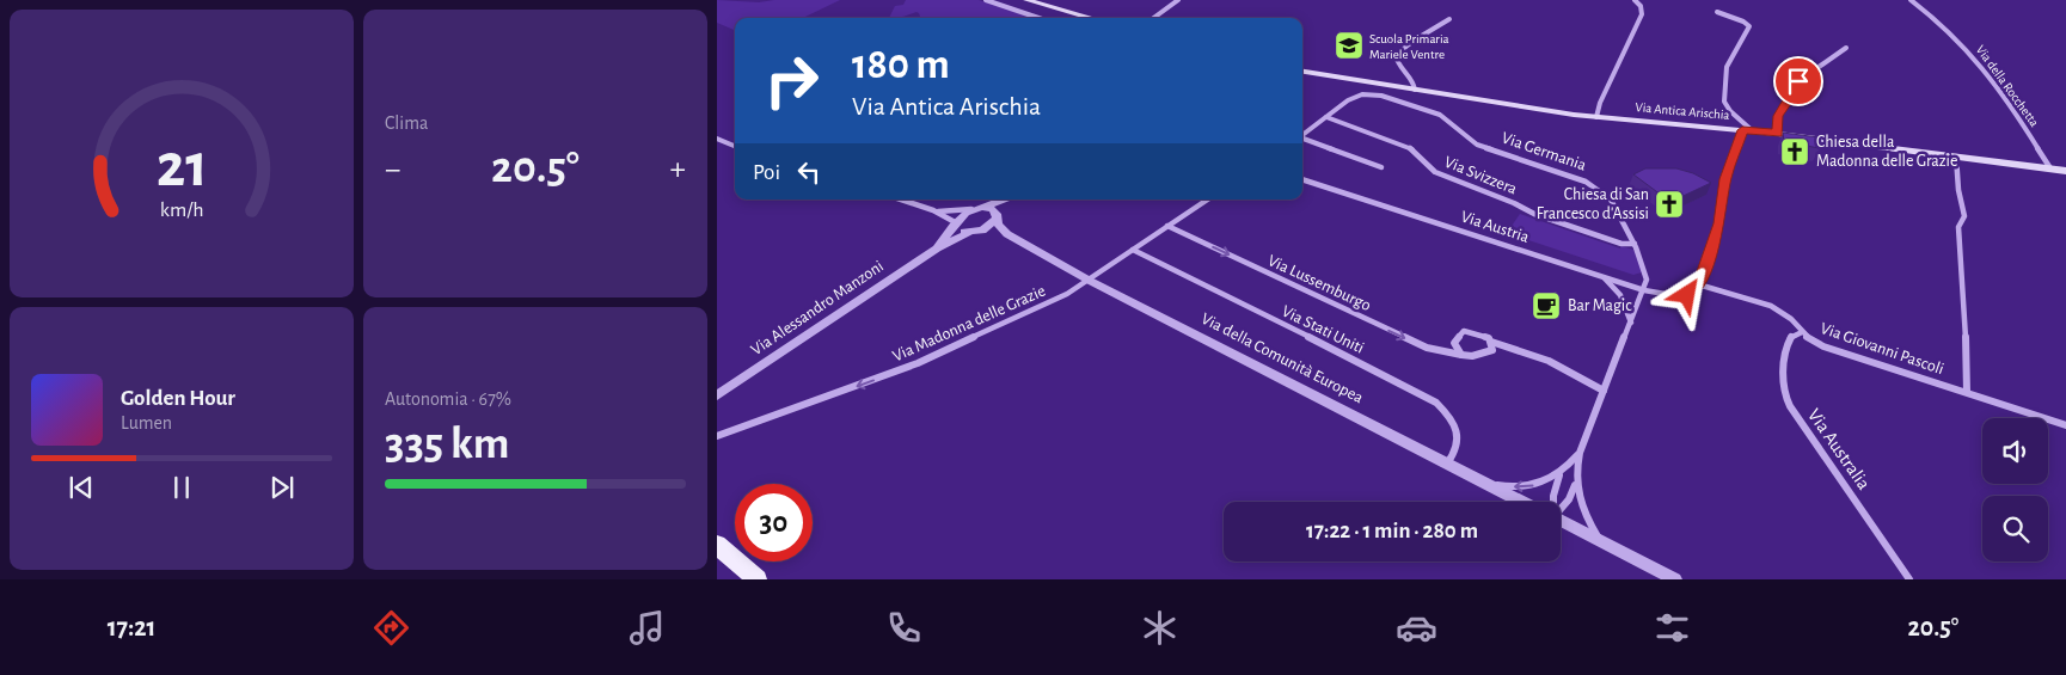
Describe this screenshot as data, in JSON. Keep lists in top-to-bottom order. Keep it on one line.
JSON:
{"streets":{"main road":["Via Antica Arischia"],"street":["Via della Rocchetta","Via Germania","Via Svizzera","Via Austria","Via Lussemburgo","Via Alessandro Manzoni","Via Madonna delle Grazie","Via Stati Uniti","Via Giovanni Pascoli","Via della Comunità Europea","Via Australia"]},"crossings":[["Via della Rocchetta","Via Antica Arischia"],["Via Germania","Via Svizzera"],["Via Germania","Via Austria"],["Via Germania","Via Lussemburgo"],["Via Germania","Via della Comunità Europea"],["Via Austria","Via Giovanni Pascoli"],["Via Lussemburgo","Via Madonna delle Grazie"],["Via Alessandro Manzoni","Via della Comunità Europea"],["Via Madonna delle Grazie","Via Stati Uniti"],["Via Madonna delle Grazie","Via della Comunità Europea"],["Via Stati Uniti","Via della Comunità Europea"],["Via Giovanni Pascoli","Via Australia"]],"one_way":["Via Lussemburgo","Via Madonna delle Grazie"],"places":{"school or university":["Scuola Primaria Mariele Ventre"],"church":["Chiesa della Madonna delle Grazie","Chiesa di San Francesco d'Assisi"],"cafe":["Bar Magic"]},"page":{"tile":["Clima",["Autonomia · 67%","335 km"]],"turn":["180 m","Via Antica Arischia"],"then":"Poi","heat":["−","20.5°","+"],"song":["Golden Hour","Lumen"],"limit":"30","trip":"17:22 · 1 min · 280 m","tabs":["17:21","20.5°"],"gauge":["21","km/h"]}}
